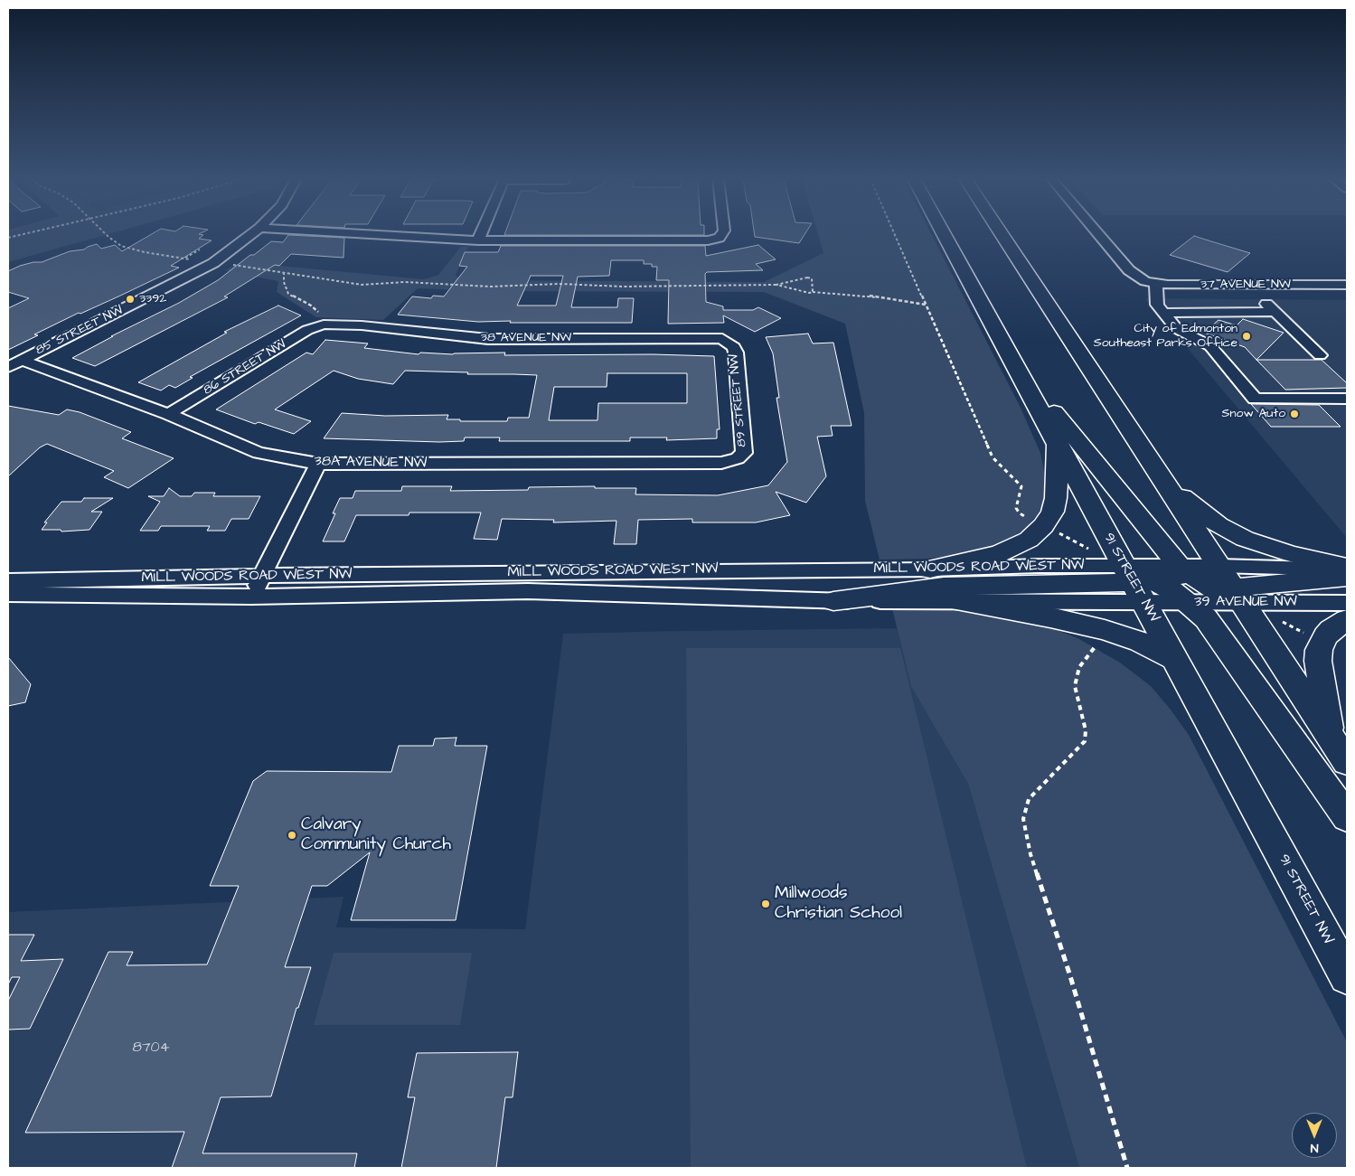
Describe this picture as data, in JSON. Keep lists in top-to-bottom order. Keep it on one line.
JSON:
{"streets":{"main road":["91 STREET NW"],"street":["37 AVENUE NW","85 STREET NW","38 AVENUE NW","86 STREET NW","89 STREET NW","38A AVENUE NW","MILL WOODS ROAD WEST NW","39 AVENUE NW"]},"crossings":[["85 STREET NW","38A AVENUE NW"],["38 AVENUE NW","86 STREET NW"],["38 AVENUE NW","89 STREET NW"],["86 STREET NW","38A AVENUE NW"],["89 STREET NW","38A AVENUE NW"],["MILL WOODS ROAD WEST NW","91 STREET NW"]],"places":["3392","City of Edmonton Southeast Parks Office","Snow Auto","Calvary Community Church","Millwoods Christian School"],"house_numbers":["8704"],"north":"bottom"}
